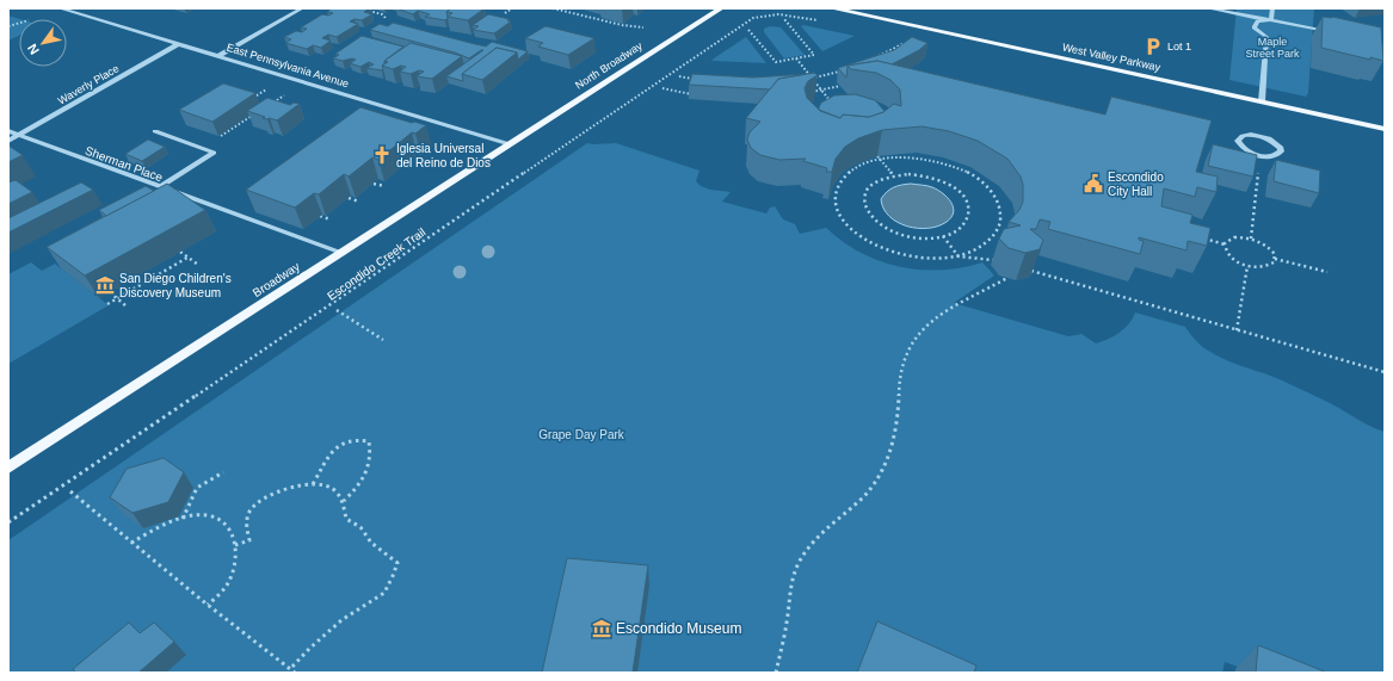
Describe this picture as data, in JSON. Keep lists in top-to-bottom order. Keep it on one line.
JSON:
{"streets":{"main road":["West Valley Parkway","North Broadway","Broadway"],"street":["East Pennsylvania Avenue","Waverly Place","Sherman Place"],"path":["Escondido Creek Trail"]},"crossings":[["East Pennsylvania Avenue","North Broadway"],["East Pennsylvania Avenue","Waverly Place"],["East Pennsylvania Avenue","Broadway"],["North Broadway","Broadway"],["Waverly Place","Sherman Place"],["Sherman Place","Broadway"]],"parks":["Maple Street Park","Grape Day Park"],"places":{"parking":["Lot 1"],"church":["Iglesia Universal del Reino de Dios"],"public building":["Escondido City Hall"],"museum":["San Diego Children's Discovery Museum","Escondido Museum"]},"north":"bottom left"}
